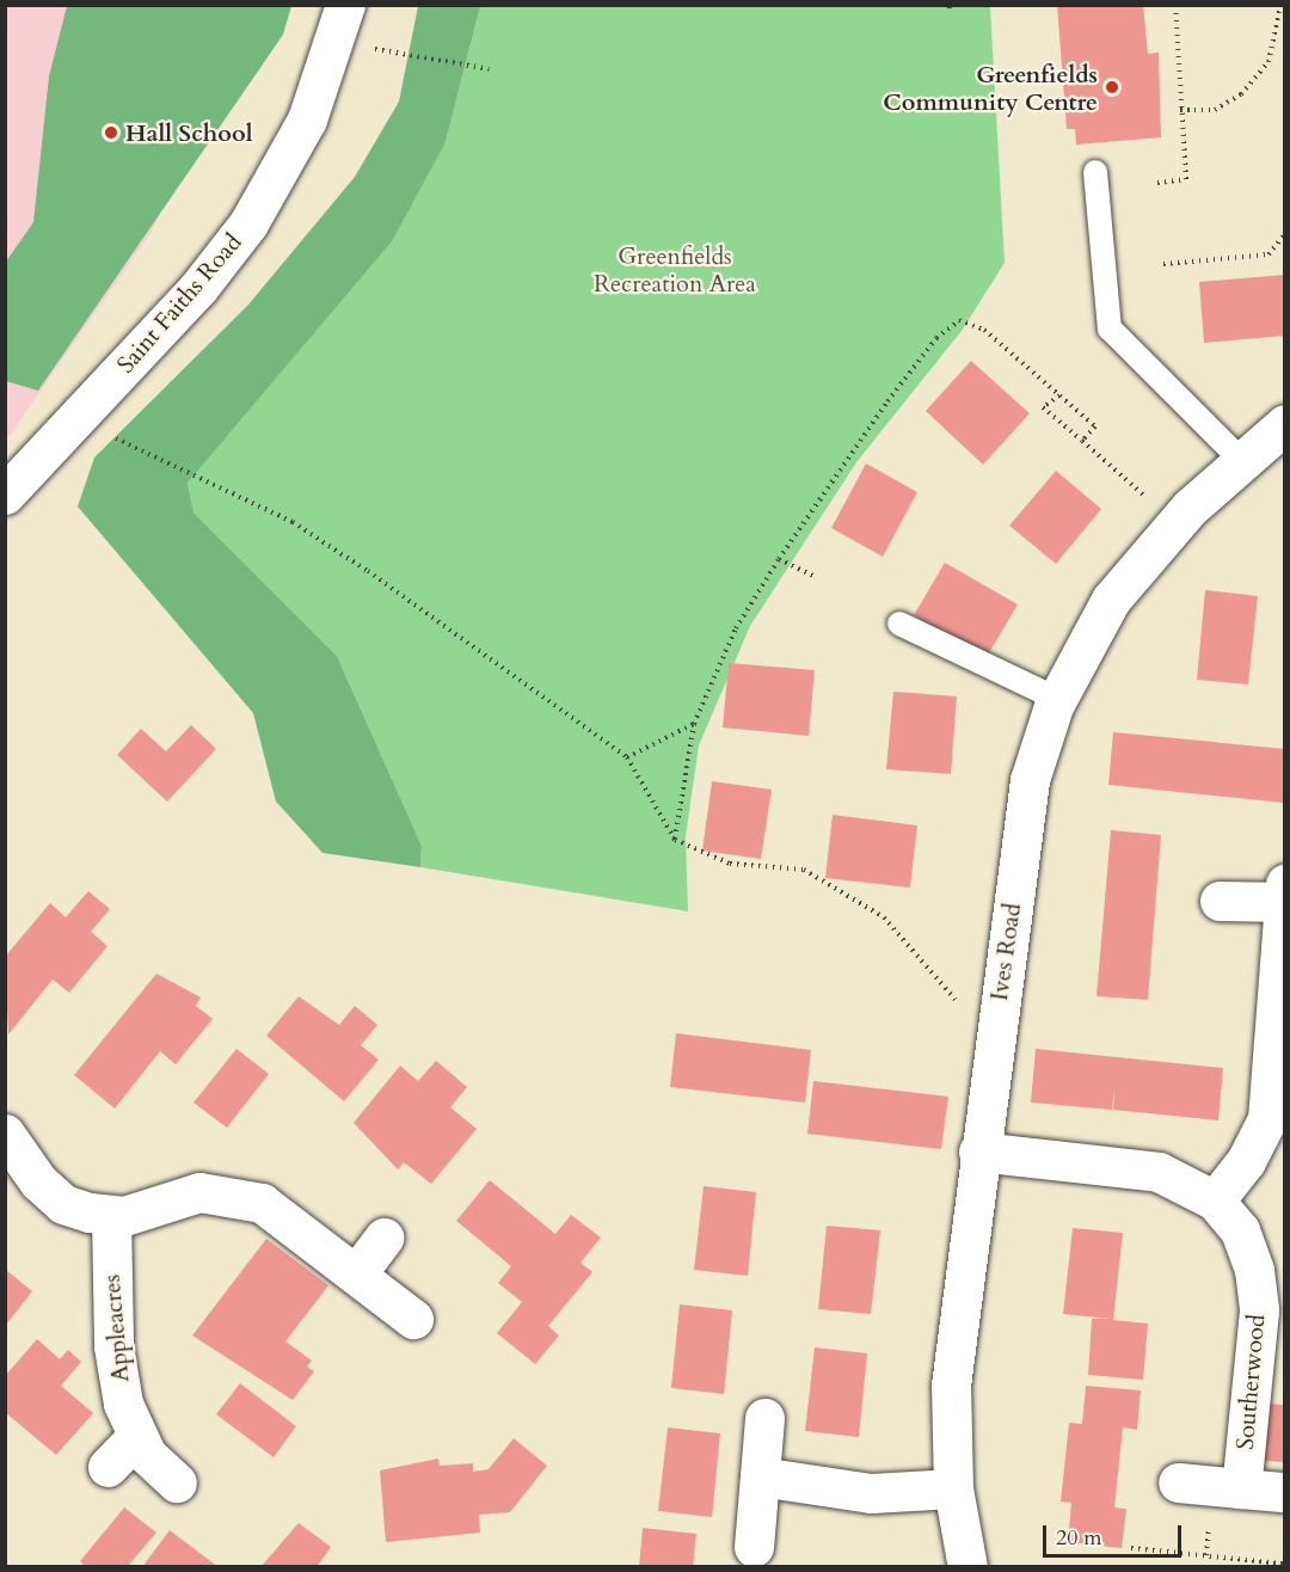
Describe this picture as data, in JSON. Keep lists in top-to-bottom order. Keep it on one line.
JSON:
{"streets":{"street":["Saint Faiths Road","Ives Road","Appleacres","Southerwood"]},"crossings":[["Ives Road","Southerwood"]],"parks":["Greenfields Recreation Area"],"places":["Greenfields Community Centre","Hall School"],"scale_bar":"20 m"}
